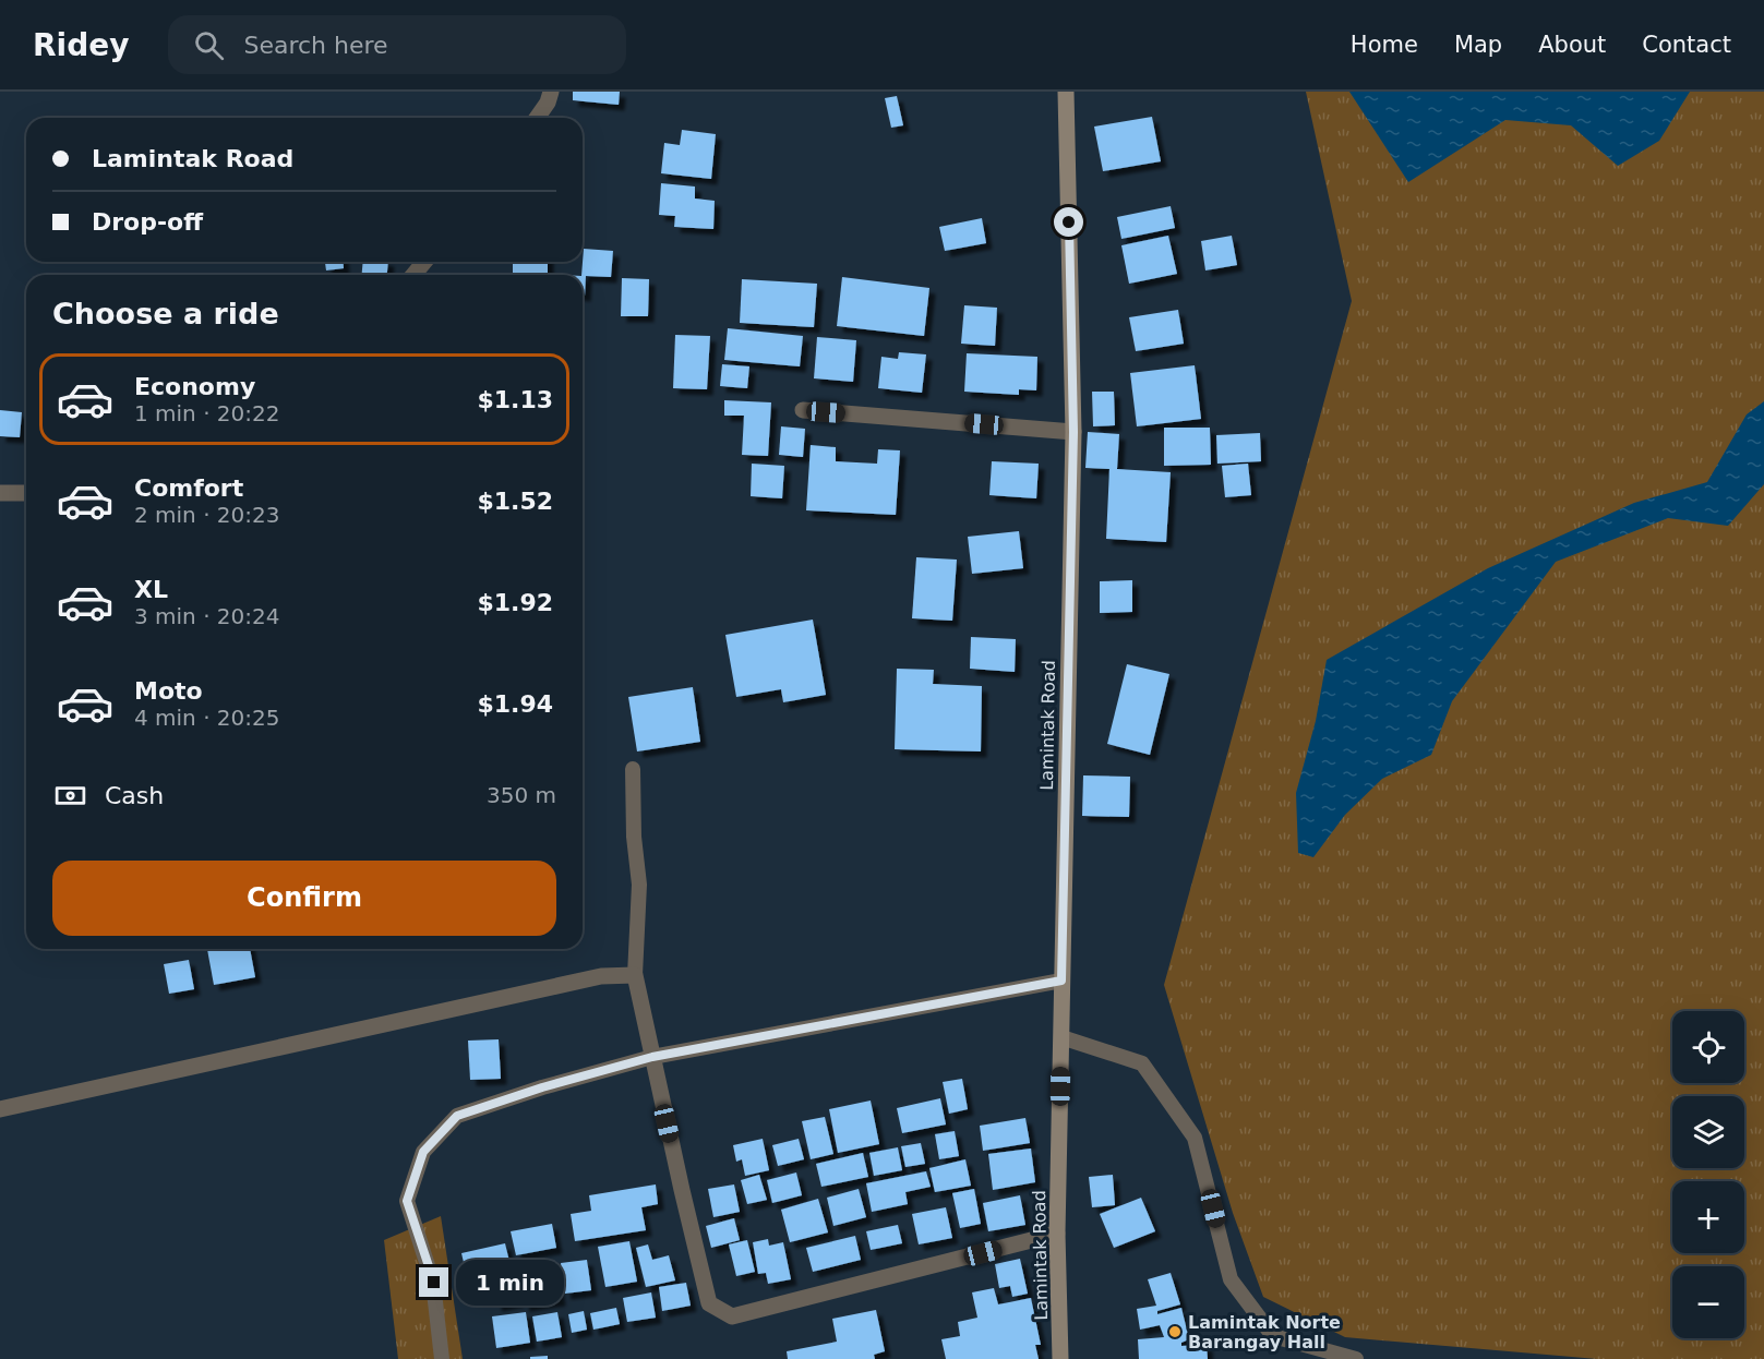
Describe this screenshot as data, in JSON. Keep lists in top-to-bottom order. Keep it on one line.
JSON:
{"streets":{"main road":["Lamintak Road"]},"places":["Lamintak Norte Barangay Hall"],"page":{"header":"Ridey","search":"Search here","nav":["Home","Map","About","Contact"],"banner":["Lamintak Road","Drop-off"],"heading":"Choose a ride","list":[{"name":"Economy","note":"1 min · 20:22","value":"$1.13"},{"name":"Comfort","note":"2 min · 20:23","value":"$1.52"},{"name":"XL","note":"3 min · 20:24","value":"$1.92"},{"name":"Moto","note":"4 min · 20:25","value":"$1.94"}],"pay":["Cash","350 m"],"buttons":"Confirm","map_buttons":["+","−"],"bubble":"1 min"}}
